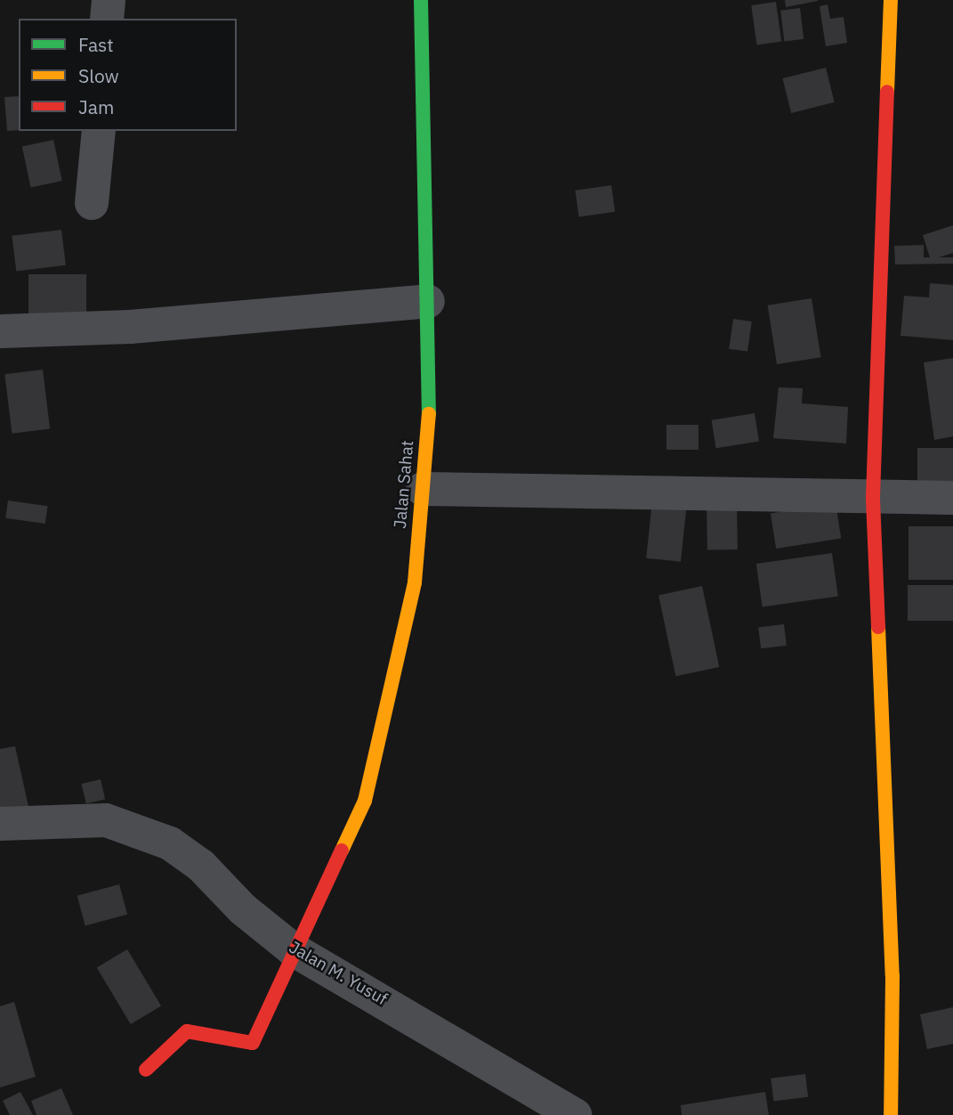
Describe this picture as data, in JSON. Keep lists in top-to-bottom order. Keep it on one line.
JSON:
{"streets":{"street":["Jalan Sahat","Jalan M. Yusuf"]},"crossings":[["Jalan Sahat","Jalan M. Yusuf"]],"legend":["Fast","Slow","Jam"]}
